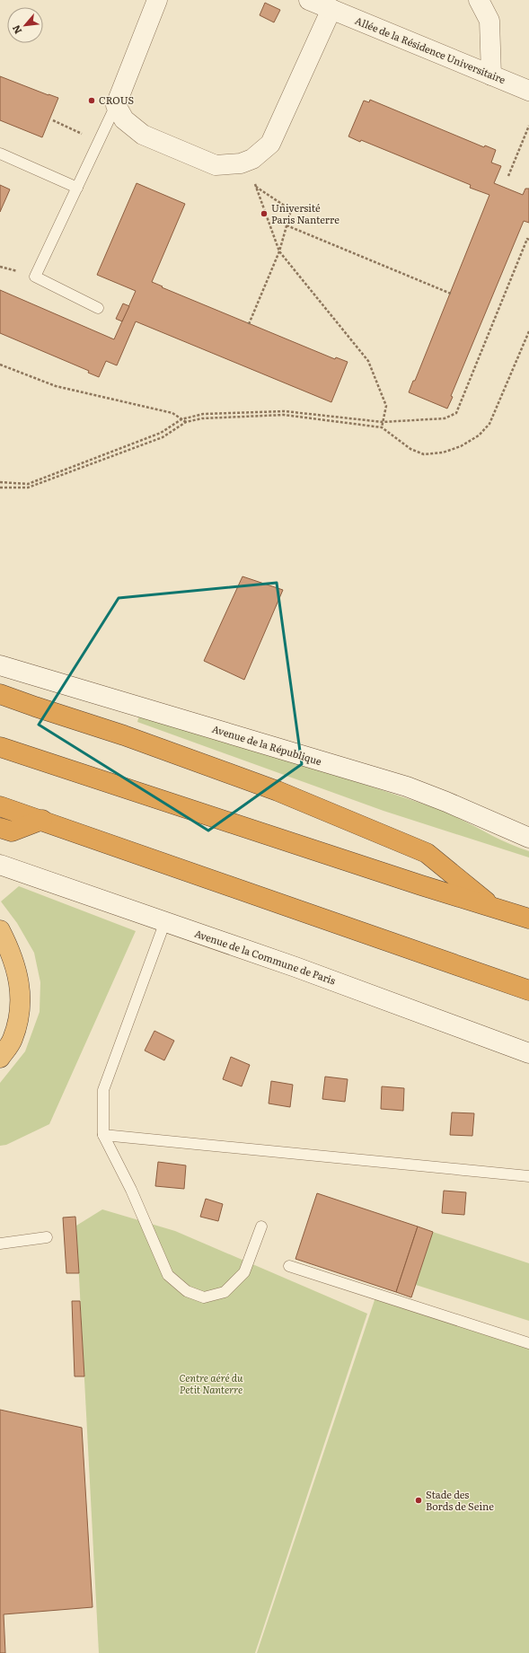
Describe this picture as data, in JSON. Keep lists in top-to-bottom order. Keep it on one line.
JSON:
{"streets":{"main road":["Allée de la Résidence Universitaire","Avenue de la République","Avenue de la Commune de Paris"]},"parks":["Centre aéré du Petit Nanterre"],"places":["CROUS","Université Paris Nanterre","Stade des Bords de Seine"],"north":"bottom left"}
